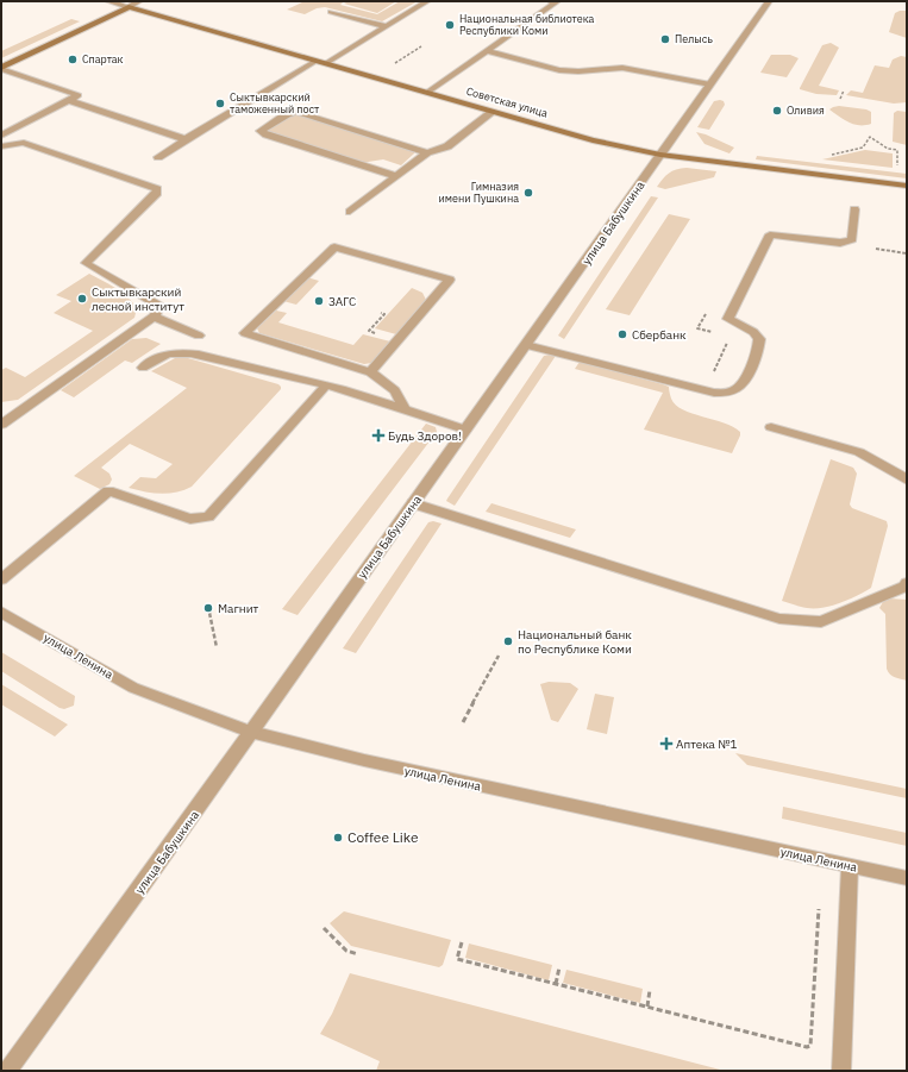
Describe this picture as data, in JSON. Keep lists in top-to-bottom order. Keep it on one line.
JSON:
{"streets":{"main road":["Советская улица"],"street":["улица Бабушкина","улица Ленина"]},"crossings":[["Советская улица","улица Бабушкина"],["улица Бабушкина","улица Ленина"]],"places":{"other":["Национальная библиотека Республики Коми","Пелысь","Спартак","Сыктывкарский таможенный пост","Оливия","Гимназия имени Пушкина","Сыктывкарский лесной институт","ЗАГС","Сбербанк","Магнит","Национальный банк по Республике Коми","Coffee Like"],"health":["Будь Здоров!","Аптека №1"]}}
